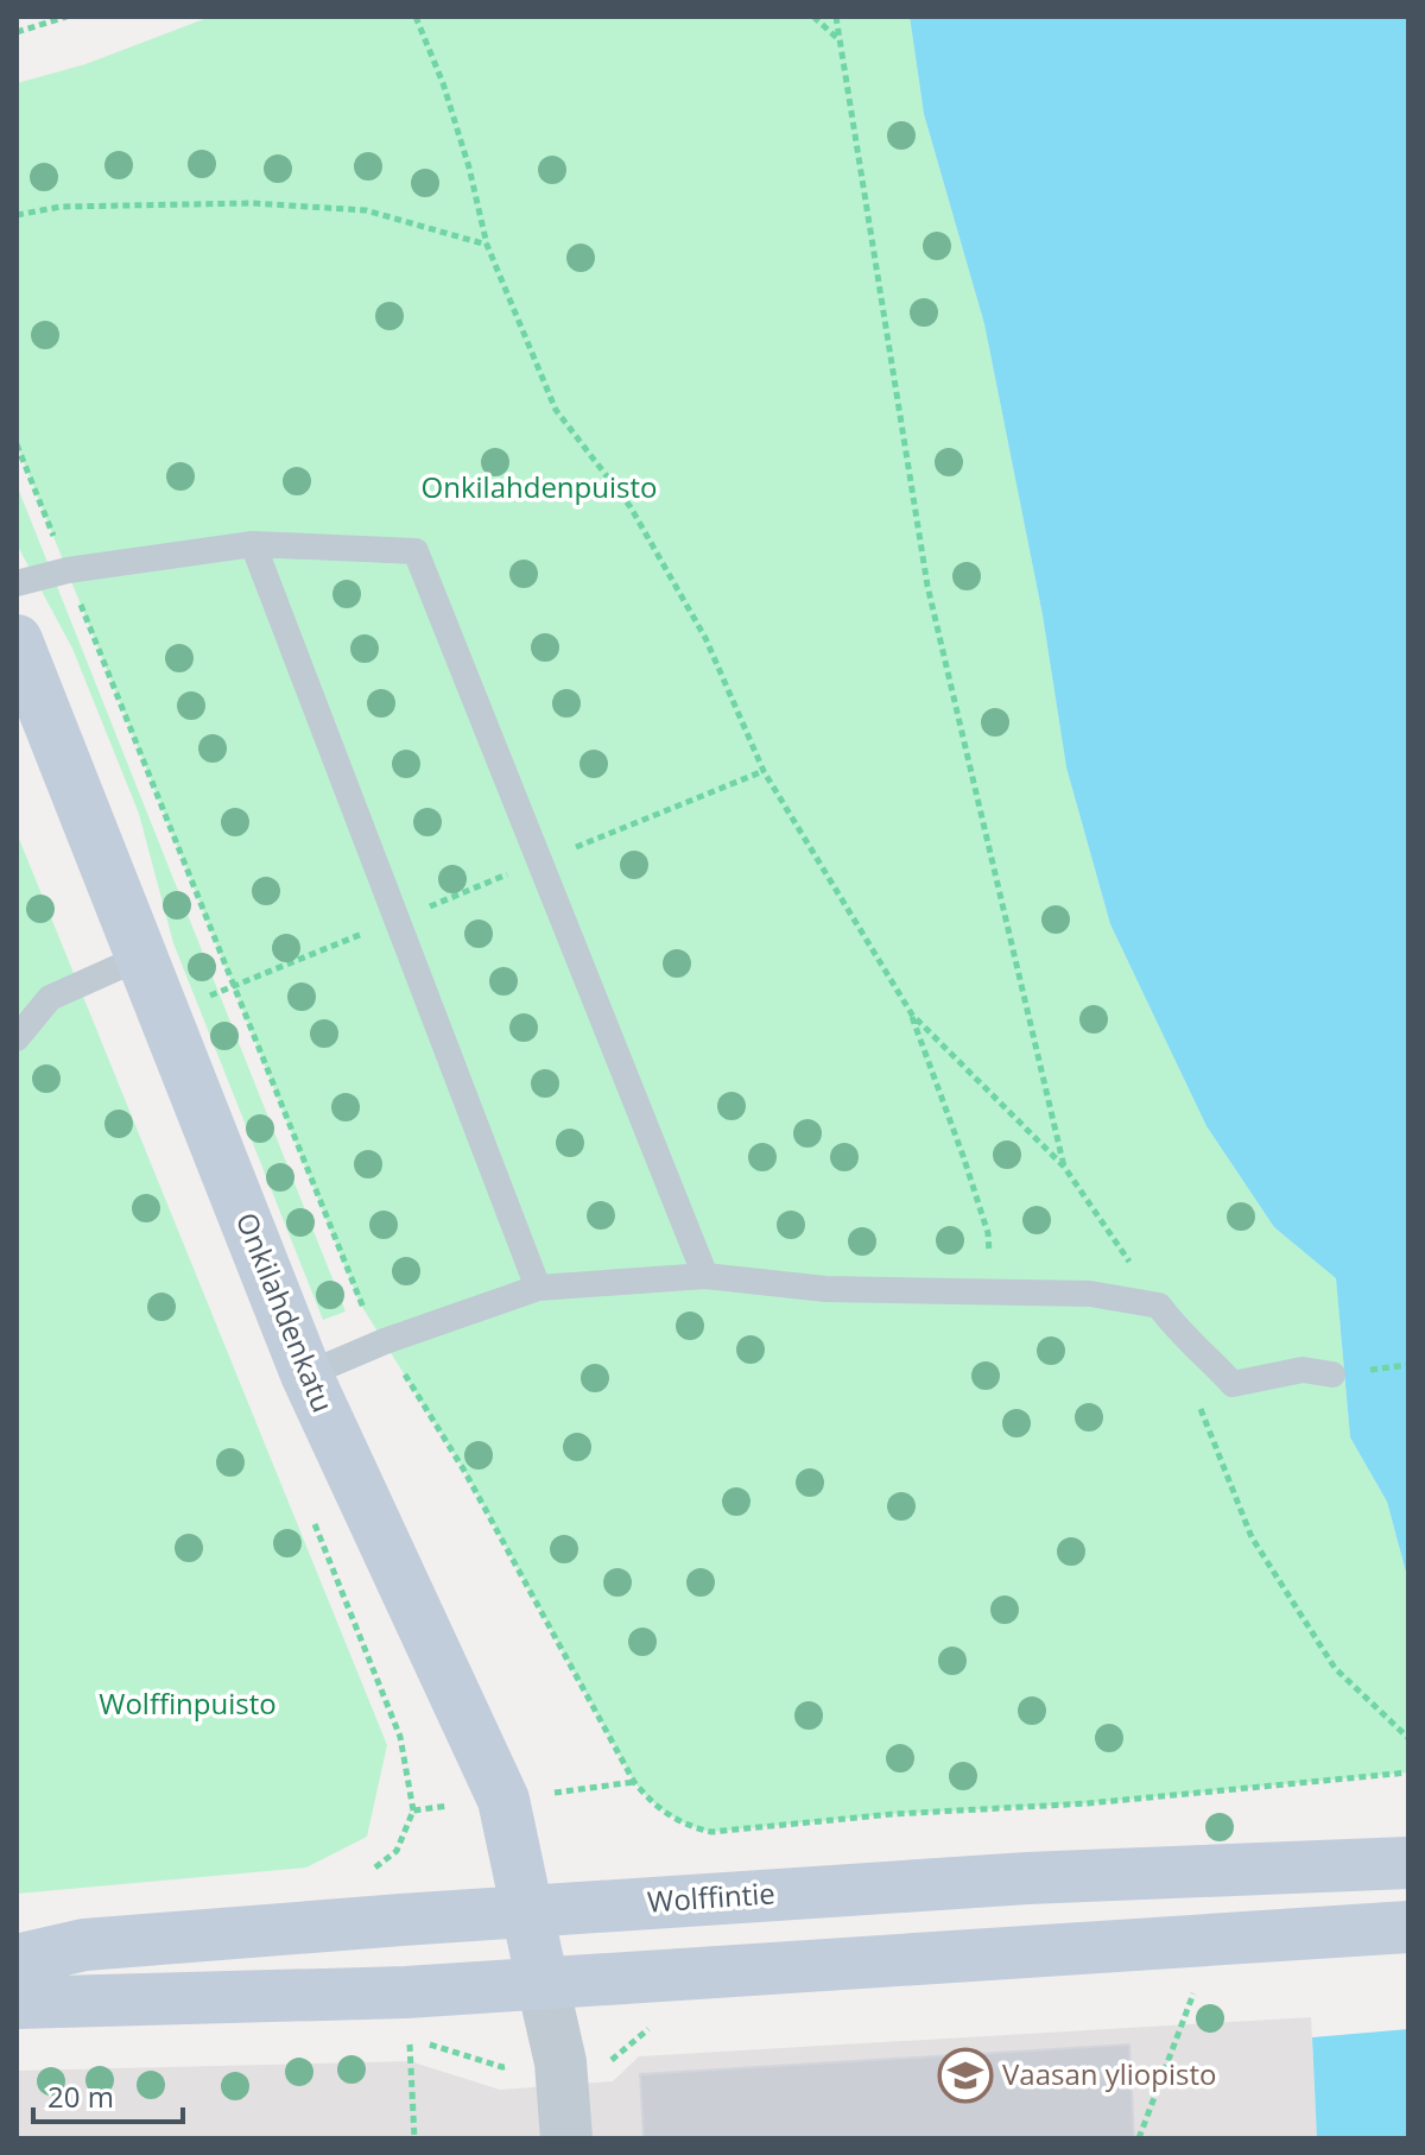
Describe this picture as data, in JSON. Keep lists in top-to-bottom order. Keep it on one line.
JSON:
{"streets":{"main road":["Onkilahdenkatu","Wolffintie"]},"crossings":[["Onkilahdenkatu","Wolffintie"]],"parks":["Onkilahdenpuisto","Wolffinpuisto"],"places":{"school or university":["Vaasan yliopisto"]},"scale_bar":"20 m"}
